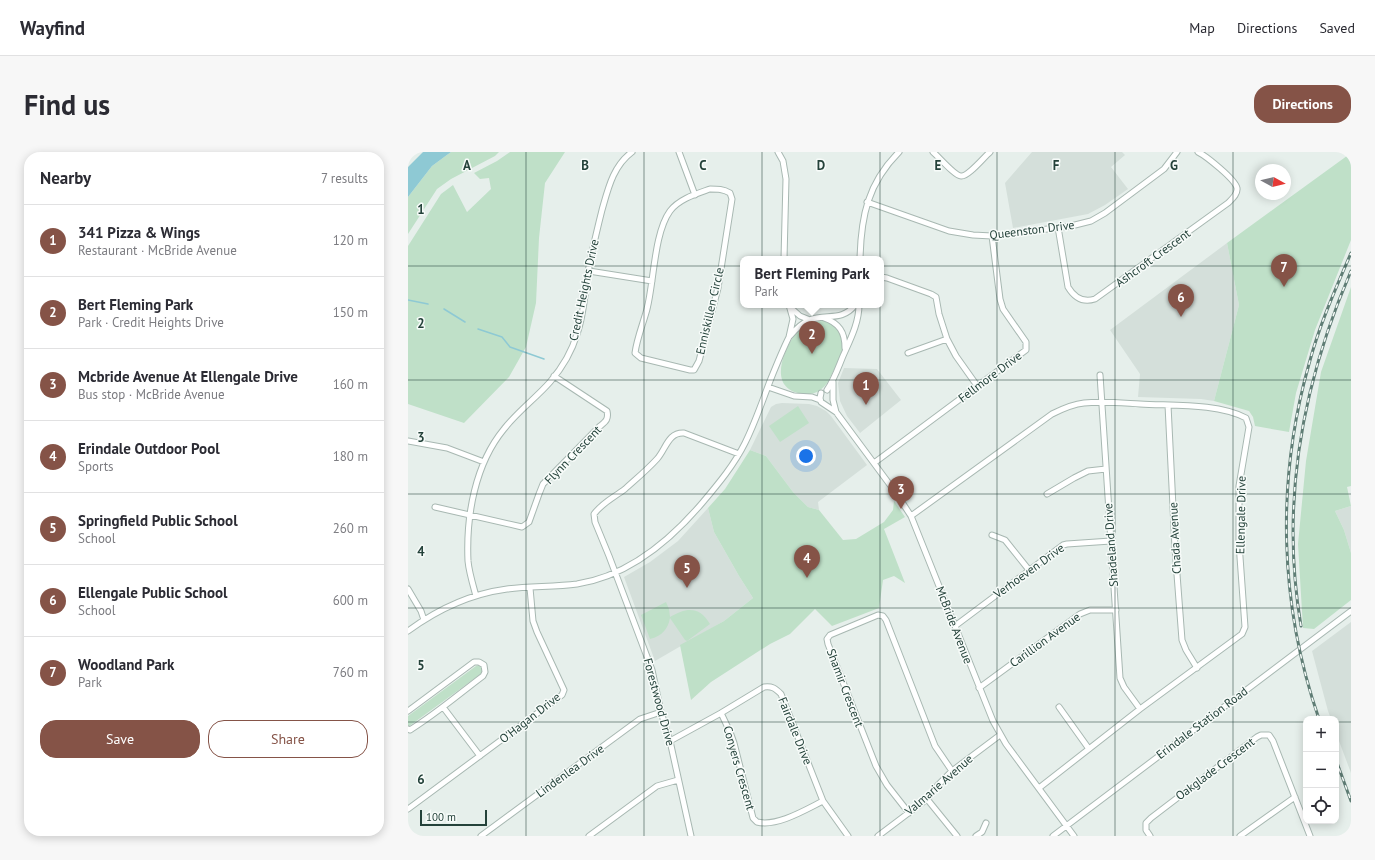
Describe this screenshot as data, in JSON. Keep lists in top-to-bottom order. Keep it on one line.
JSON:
{"streets":{"street":["Queenston Drive","Ashcroft Crescent","Credit Heights Drive","Enniskillen Circle","Fellmore Drive","Flynn Crescent","Ellengale Drive","Chada Avenue","Shadeland Drive","Verhoeven Drive","McBride Avenue","Carillion Avenue","Shamir Crescent","Forestwood Drive","O'Hagan Drive","Erindale Station Road","Fairdale Drive","Conyers Crescent","Oakglade Crescent","Lindenlea Drive","Valmarie Avenue"]},"crossings":[["Queenston Drive","Ashcroft Crescent"],["Queenston Drive","Fellmore Drive"],["Credit Heights Drive","Flynn Crescent"],["Fellmore Drive","McBride Avenue"],["Ellengale Drive","Chada Avenue"],["Ellengale Drive","Shadeland Drive"],["Ellengale Drive","McBride Avenue"],["Shadeland Drive","Verhoeven Drive"],["Shadeland Drive","Carillion Avenue"],["Verhoeven Drive","McBride Avenue"],["McBride Avenue","Carillion Avenue"],["McBride Avenue","Erindale Station Road"],["McBride Avenue","Valmarie Avenue"],["Shamir Crescent","Valmarie Avenue"],["Forestwood Drive","Fairdale Drive"],["Forestwood Drive","Lindenlea Drive"],["Fairdale Drive","Conyers Crescent"]],"scale_bar":"100 m","north":"right","page":{"header":"Wayfind","nav":["Map","Directions","Saved"],"buttons":["Directions",["Save","Share"]],"title":"Find us","heading":["Nearby","7 results"],"list":[{"mark":"1","name":"341 Pizza & Wings","note":"Restaurant · McBride Avenue","value":"120 m"},{"mark":"2","name":"Bert Fleming Park","note":"Park · Credit Heights Drive","value":"150 m"},{"mark":"3","name":"Mcbride Avenue At Ellengale Drive","note":"Bus stop · McBride Avenue","value":"160 m"},{"mark":"4","name":"Erindale Outdoor Pool","note":"Sports","value":"180 m"},{"mark":"5","name":"Springfield Public School","note":"School","value":"260 m"},{"mark":"6","name":"Ellengale Public School","note":"School","value":"600 m"},{"mark":"7","name":"Woodland Park","note":"Park","value":"760 m"}],"pins":["7","6","2","1","3","4","5"],"popup":["Bert Fleming Park","Park"],"map_buttons":["+","−"],"scale":"100 m"},"grid":{"columns":["A","B","C","D","E","F","G"],"rows":["1","2","3","4","5","6"]}}
